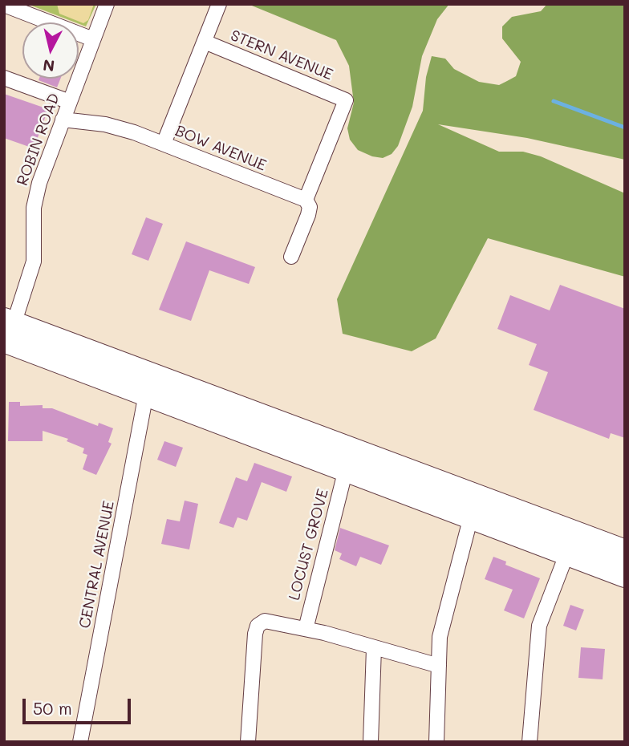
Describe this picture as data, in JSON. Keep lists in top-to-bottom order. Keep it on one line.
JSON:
{"streets":{"street":["STERN AVENUE","ROBIN ROAD","BOW AVENUE","LOCUST GROVE","CENTRAL AVENUE"]},"crossings":[["STERN AVENUE","BOW AVENUE"],["ROBIN ROAD","BOW AVENUE"]],"scale_bar":"50 m","north":"bottom"}
